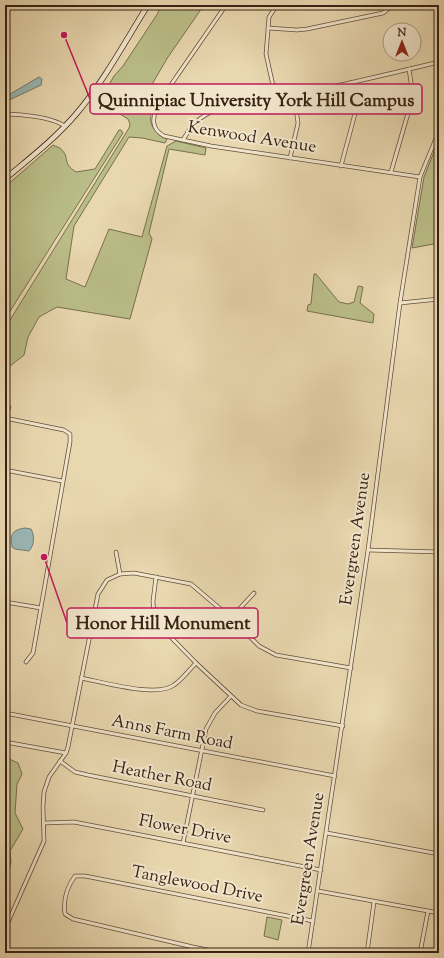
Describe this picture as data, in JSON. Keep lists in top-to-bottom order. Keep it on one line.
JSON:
{"streets":{"street":["Kenwood Avenue","Evergreen Avenue","Anns Farm Road","Heather Road","Flower Drive","Tanglewood Drive"]},"crossings":[["Kenwood Avenue","Evergreen Avenue"],["Evergreen Avenue","Anns Farm Road"],["Evergreen Avenue","Flower Drive"],["Evergreen Avenue","Tanglewood Drive"]],"places":["Quinnipiac University York Hill Campus","Honor Hill Monument"],"north":"top"}
